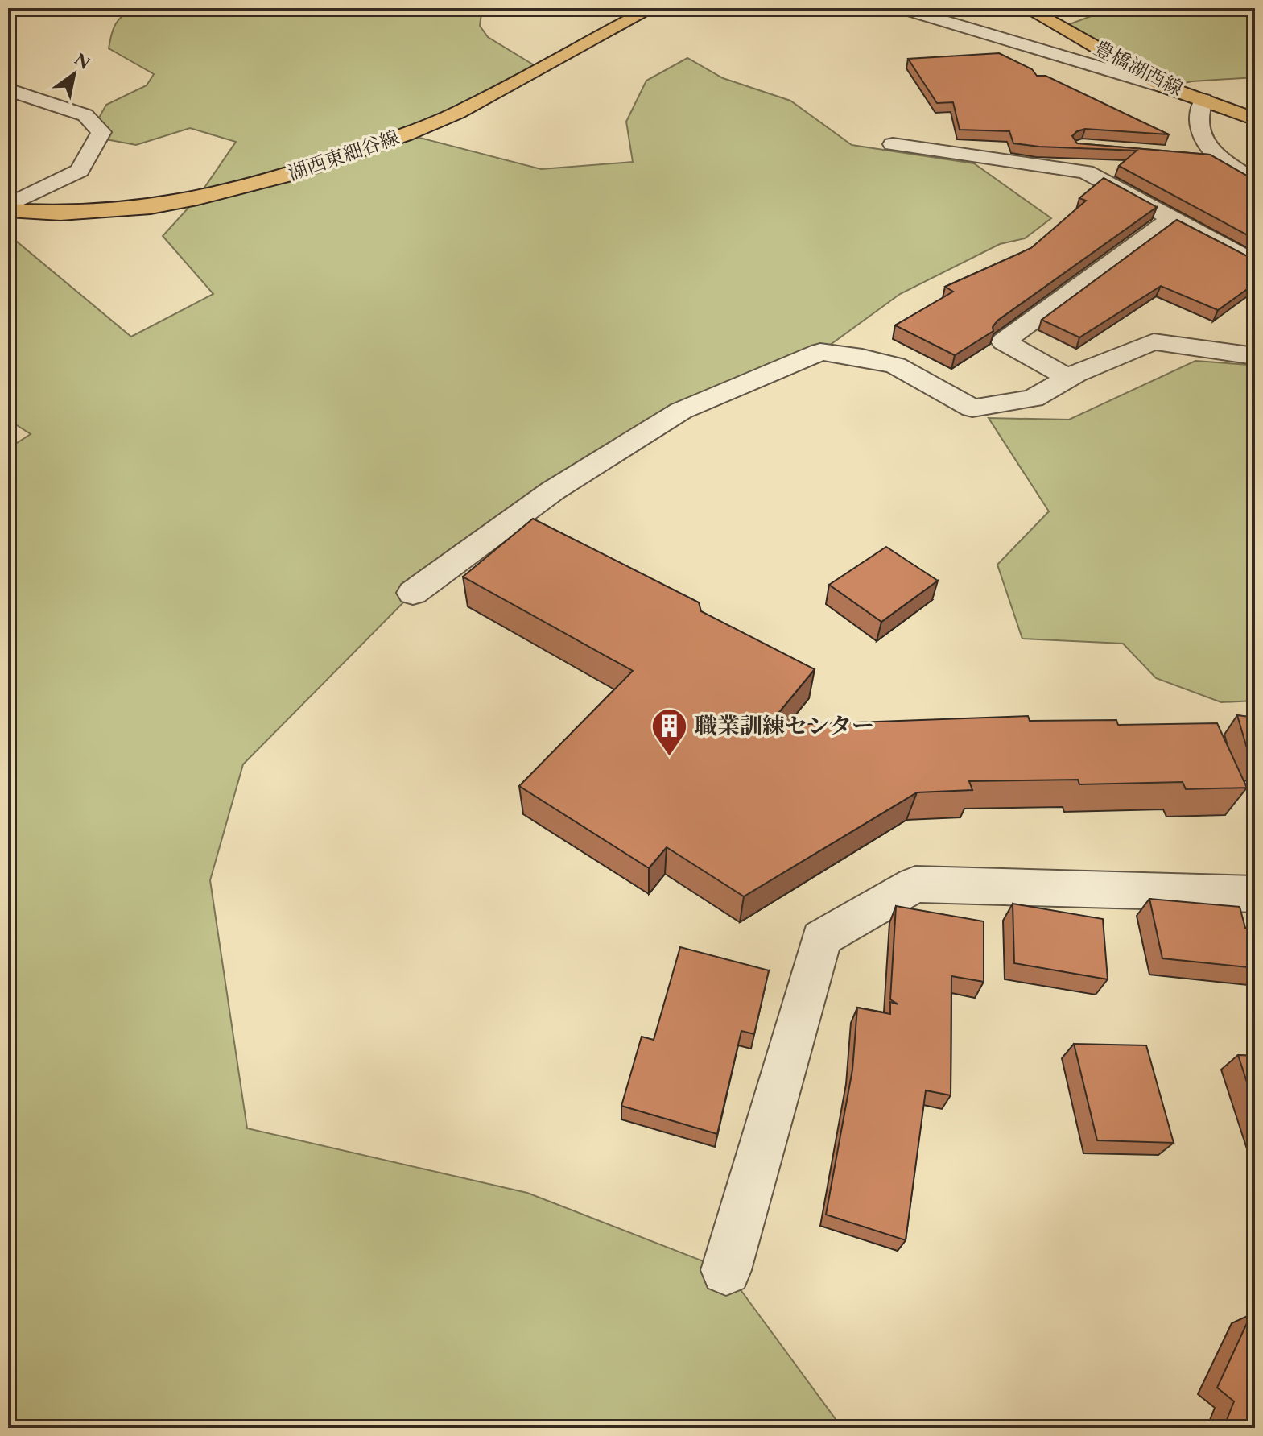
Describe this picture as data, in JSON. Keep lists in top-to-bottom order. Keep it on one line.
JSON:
{"streets":{"main road":["豊橋湖西線","湖西東細谷線"]},"places":{"building":["職業訓練センター"]},"north":"top right"}
